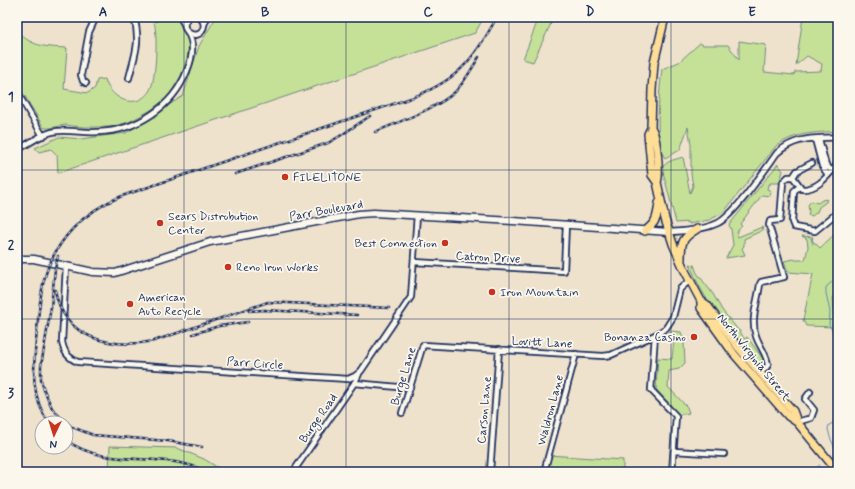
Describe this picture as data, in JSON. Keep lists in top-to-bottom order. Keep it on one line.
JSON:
{"streets":{"main road":["Parr Boulevard","North Virginia Street"],"street":["Catron Drive","Lovitt Lane","Parr Circle","Burge Lane","Carson Lane","Waldron Lane","Burge Road"]},"crossings":[["Parr Boulevard","Catron Drive"],["Parr Boulevard","North Virginia Street"],["Parr Boulevard","Parr Circle"],["Lovitt Lane","North Virginia Street"],["Lovitt Lane","Burge Lane"],["Lovitt Lane","Carson Lane"],["Lovitt Lane","Waldron Lane"],["Parr Circle","Burge Road"]],"places":["FILELITONE","Sears Distrobution Center","Best Connection","Reno Iron Works","Iron Mountain","American Auto Recycle","Bonanza Casino"],"north":"bottom","grid":{"columns":["A","B","C","D","E"],"rows":["1","2","3"]}}
